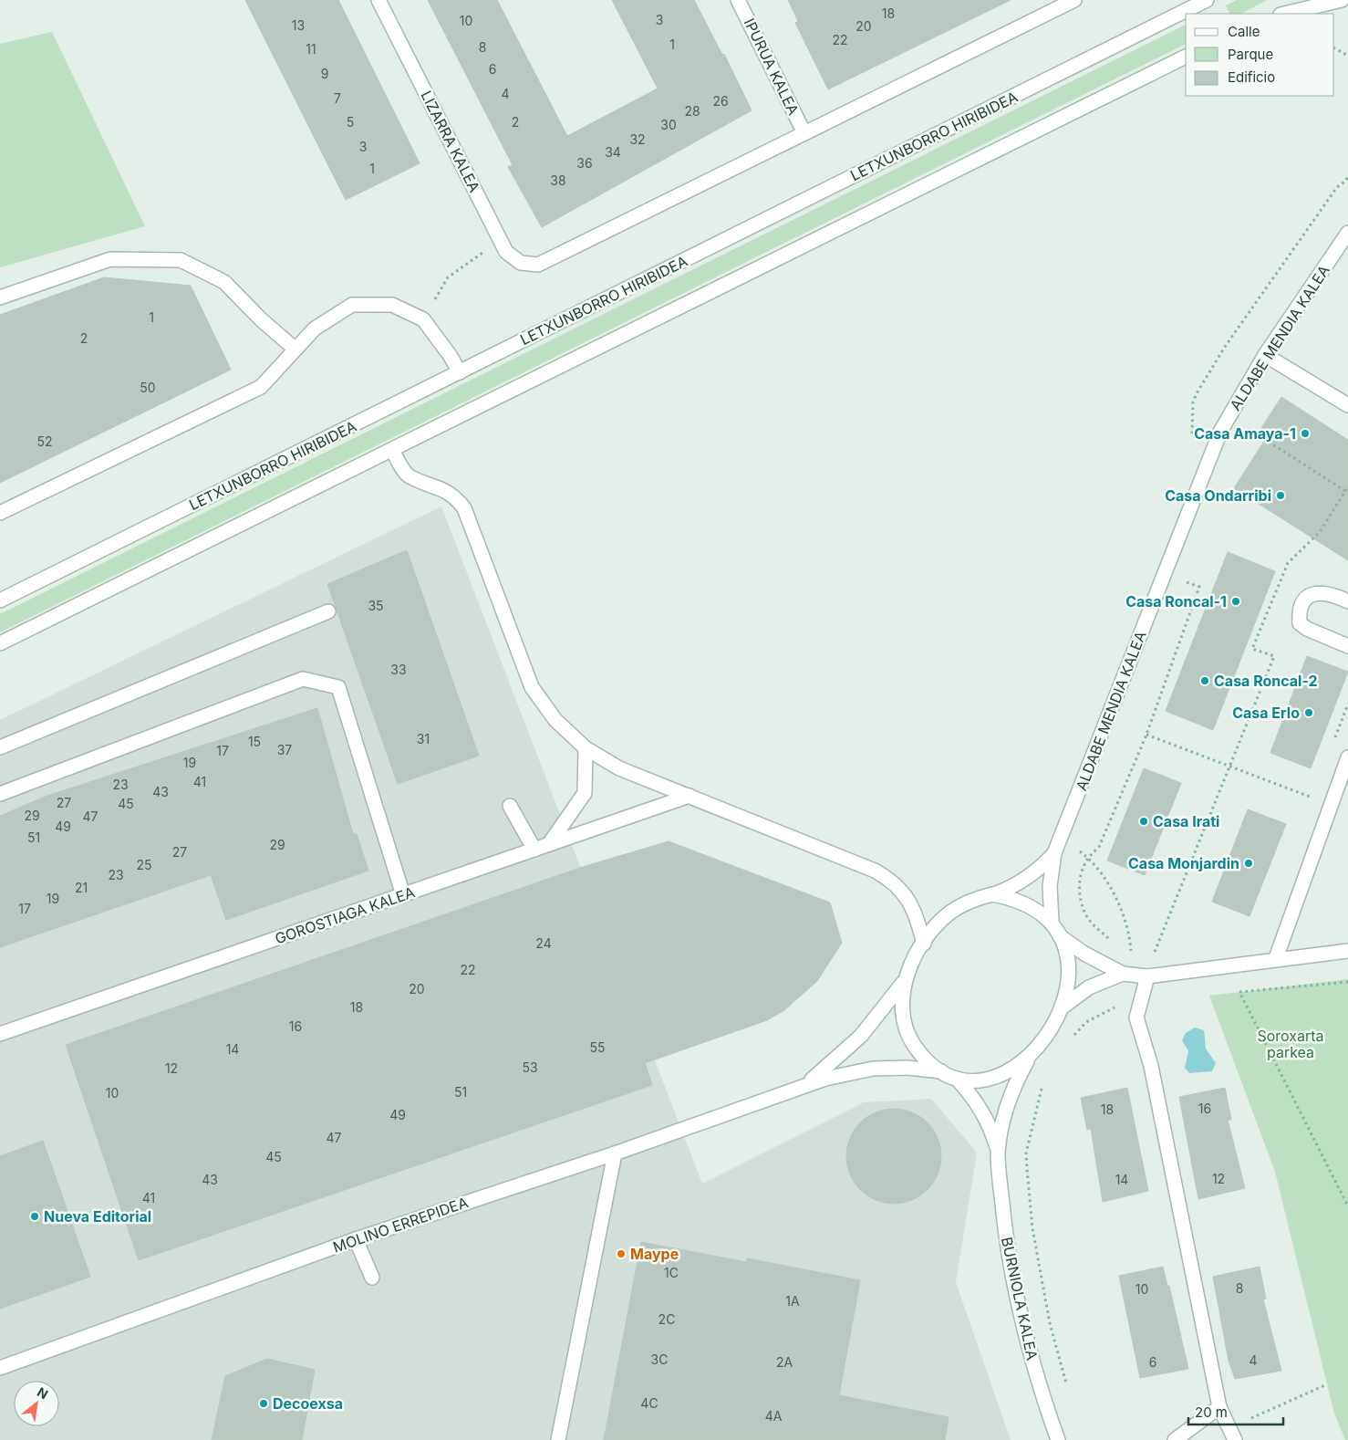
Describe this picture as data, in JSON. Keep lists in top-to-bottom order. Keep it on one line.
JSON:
{"streets":{"street":["IPURUA KALEA","LETXUNBORRO HIRIBIDEA","LIZARRA KALEA","ALDABE MENDIA KALEA","GOROSTIAGA KALEA","MOLINO ERREPIDEA","BURNIOLA KALEA"]},"crossings":[["IPURUA KALEA","LIZARRA KALEA"],["ALDABE MENDIA KALEA","MOLINO ERREPIDEA"]],"parks":["Soroxarta parkea"],"places":["Casa Amaya-1","Casa Ondarribi","Casa Roncal-1","Casa Roncal-2","Casa Erlo","Casa Irati","Casa Monjardin","Nueva Editorial","Maype","Decoexsa"],"house_numbers":["18","3","10","13","20","22","1","8","11","6","9","4","7","26","28","5","2","30","32","3","34","36","1","38","1","2","50","52","35","33","31","15","37","17","19","41","23","43","27","45","29","47","49","51","29","27","25","23","21","19","17","24","22","20","18","16","55","14","53","12","51","10","16","18","49","47","45","12","43","14","41","1C","8","10","1A","2C","3C","4","2A","6","4C","4A"],"legend":["Calle","Parque","Edificio"],"scale_bar":"20 m","north":"top right"}
